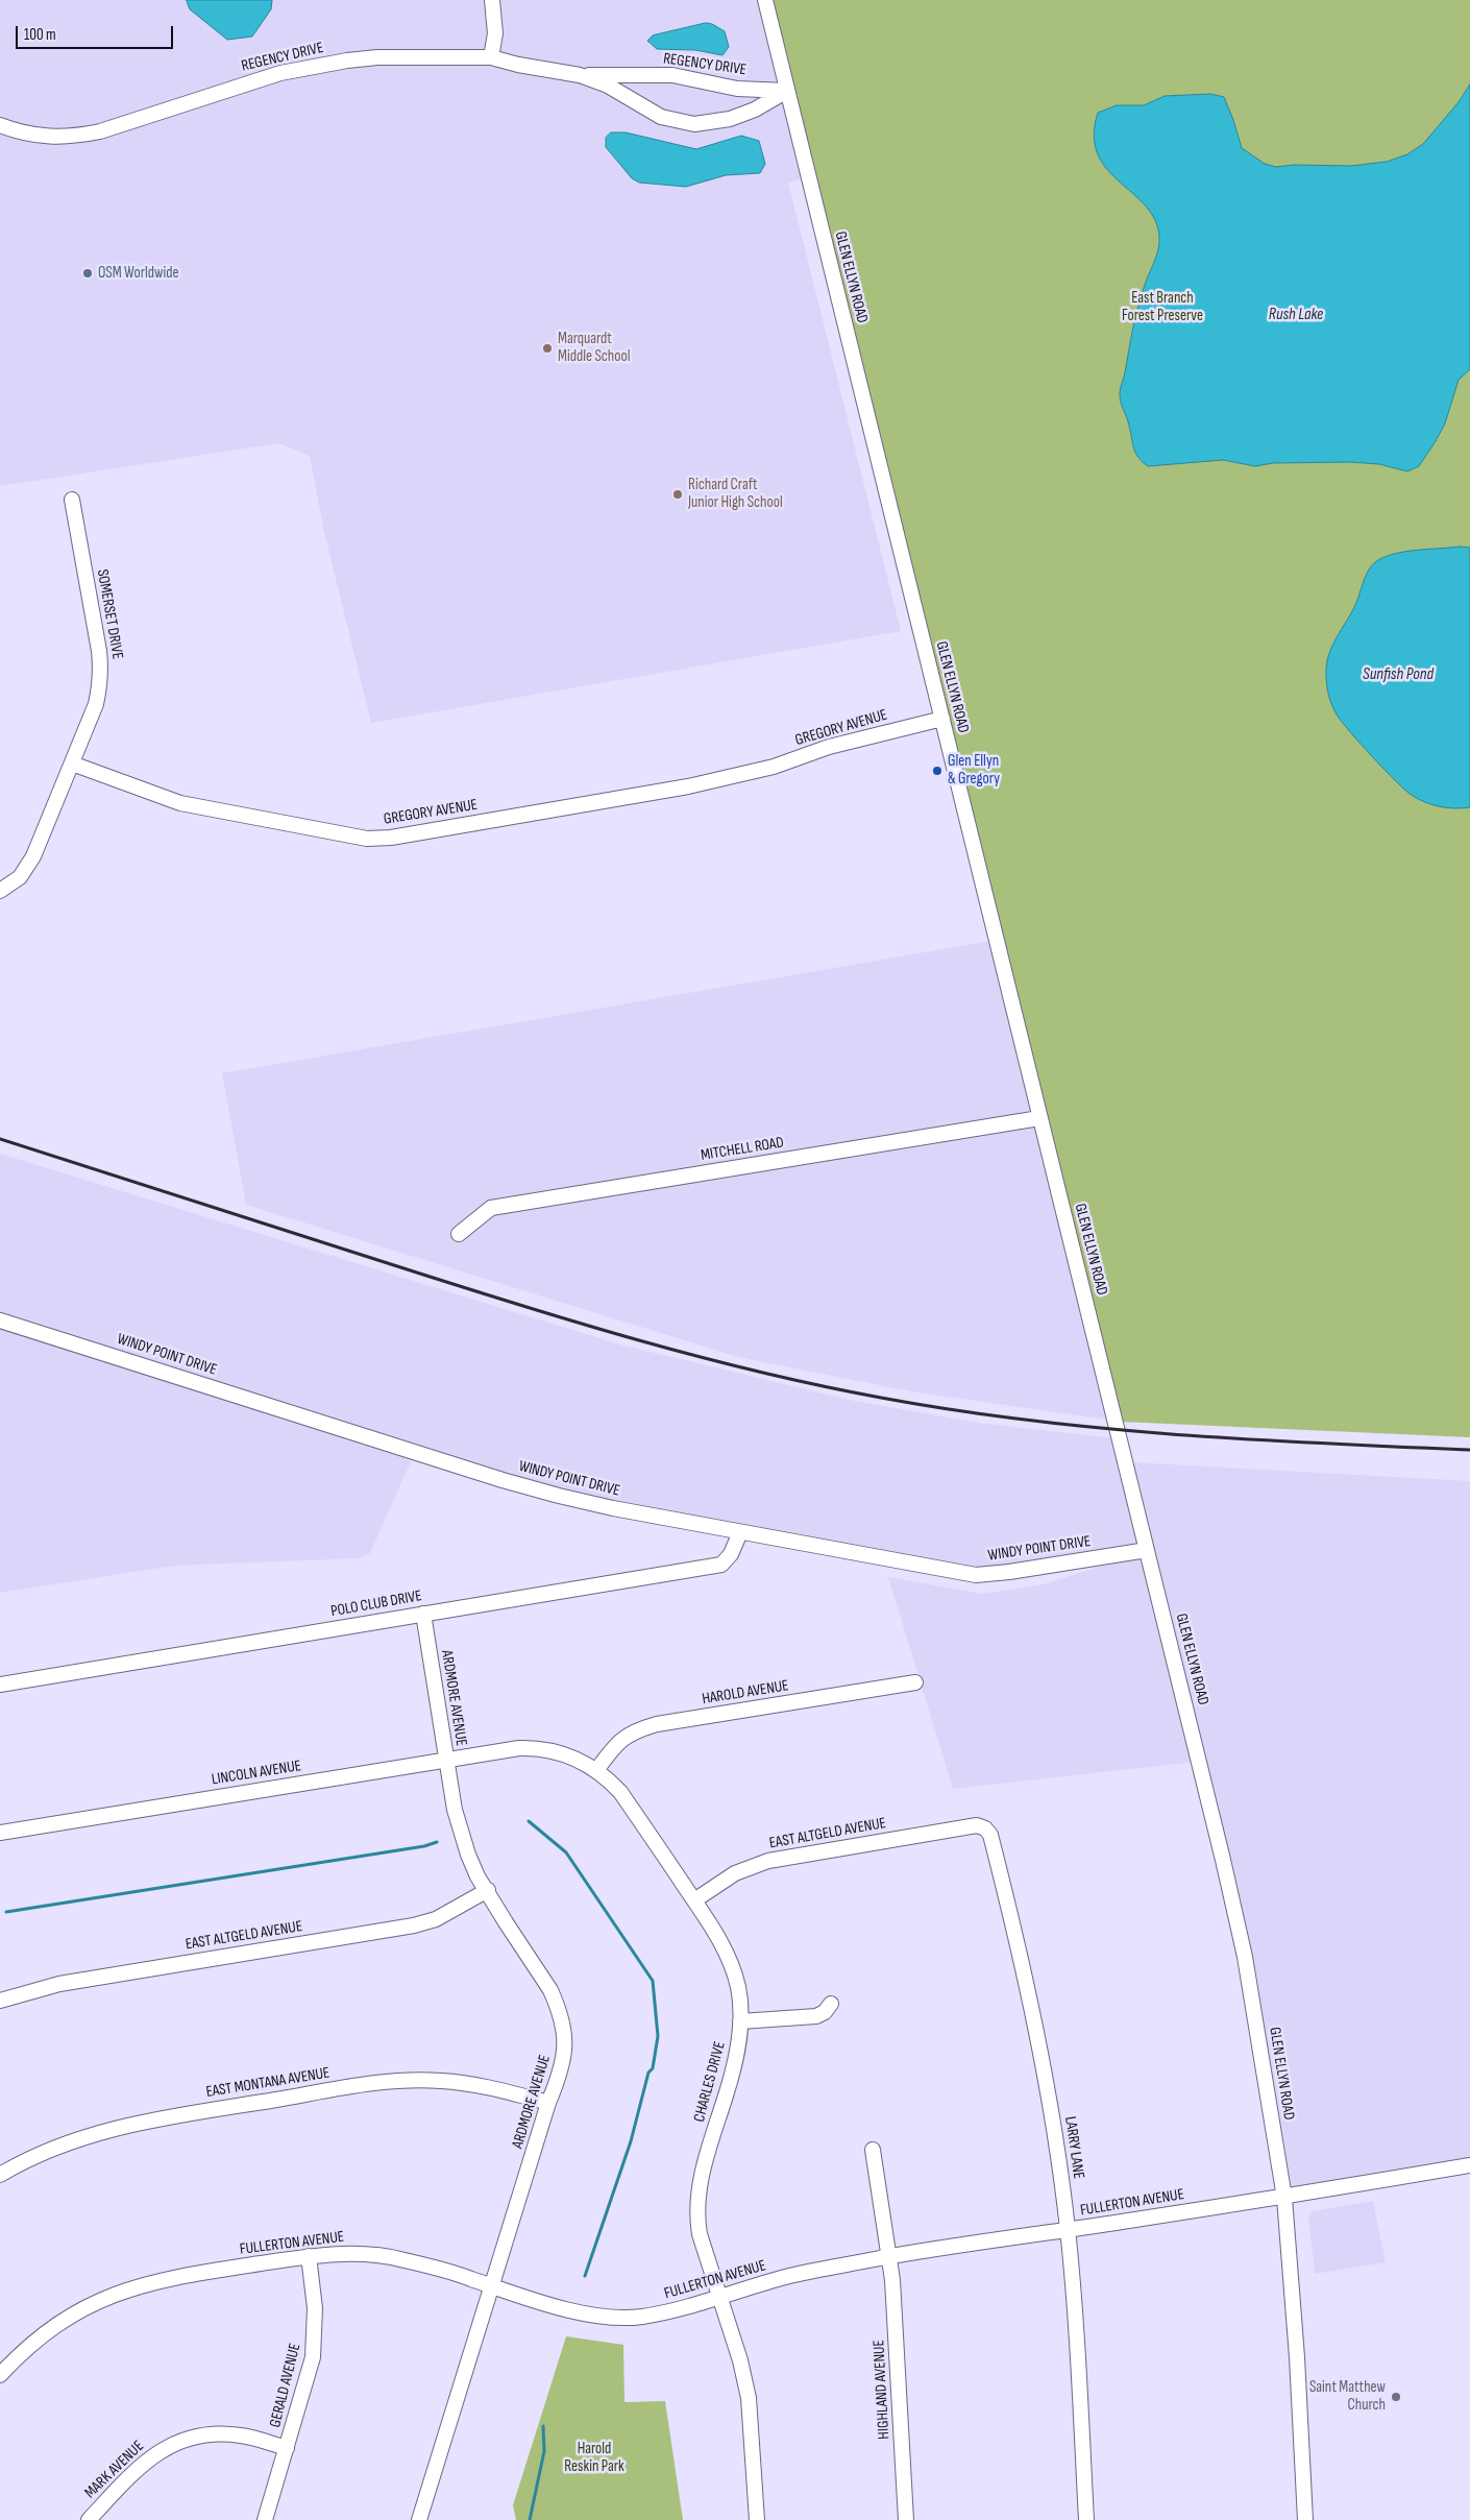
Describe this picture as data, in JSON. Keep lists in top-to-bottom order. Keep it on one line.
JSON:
{"streets":{"street":["REGENCY DRIVE","GLEN ELLYN ROAD","SOMERSET DRIVE","GREGORY AVENUE","MITCHELL ROAD","WINDY POINT DRIVE","POLO CLUB DRIVE","HAROLD AVENUE","ARDMORE AVENUE","LINCOLN AVENUE","EAST ALTGELD AVENUE","CHARLES DRIVE","EAST MONTANA AVENUE","LARRY LANE","FULLERTON AVENUE","GERALD AVENUE","HIGHLAND AVENUE","MARK AVENUE"]},"crossings":[["REGENCY DRIVE","GLEN ELLYN ROAD"],["GLEN ELLYN ROAD","GREGORY AVENUE"],["GLEN ELLYN ROAD","MITCHELL ROAD"],["GLEN ELLYN ROAD","WINDY POINT DRIVE"],["GLEN ELLYN ROAD","FULLERTON AVENUE"],["SOMERSET DRIVE","GREGORY AVENUE"],["WINDY POINT DRIVE","POLO CLUB DRIVE"],["POLO CLUB DRIVE","ARDMORE AVENUE"],["HAROLD AVENUE","CHARLES DRIVE"],["ARDMORE AVENUE","LINCOLN AVENUE"],["ARDMORE AVENUE","EAST ALTGELD AVENUE"],["ARDMORE AVENUE","EAST MONTANA AVENUE"],["ARDMORE AVENUE","FULLERTON AVENUE"],["LINCOLN AVENUE","CHARLES DRIVE"],["EAST ALTGELD AVENUE","CHARLES DRIVE"],["EAST ALTGELD AVENUE","LARRY LANE"],["CHARLES DRIVE","FULLERTON AVENUE"],["LARRY LANE","FULLERTON AVENUE"],["FULLERTON AVENUE","GERALD AVENUE"],["FULLERTON AVENUE","HIGHLAND AVENUE"],["GERALD AVENUE","MARK AVENUE"]],"water":["Rush Lake","Sunfish Pond"],"parks":["East Branch Forest Preserve","Harold Reskin Park"],"places":["OSM Worldwide","Marquardt Middle School","Richard Craft Junior High School","Glen Ellyn & Gregory","Saint Matthew Church"],"scale_bar":"100 m"}
